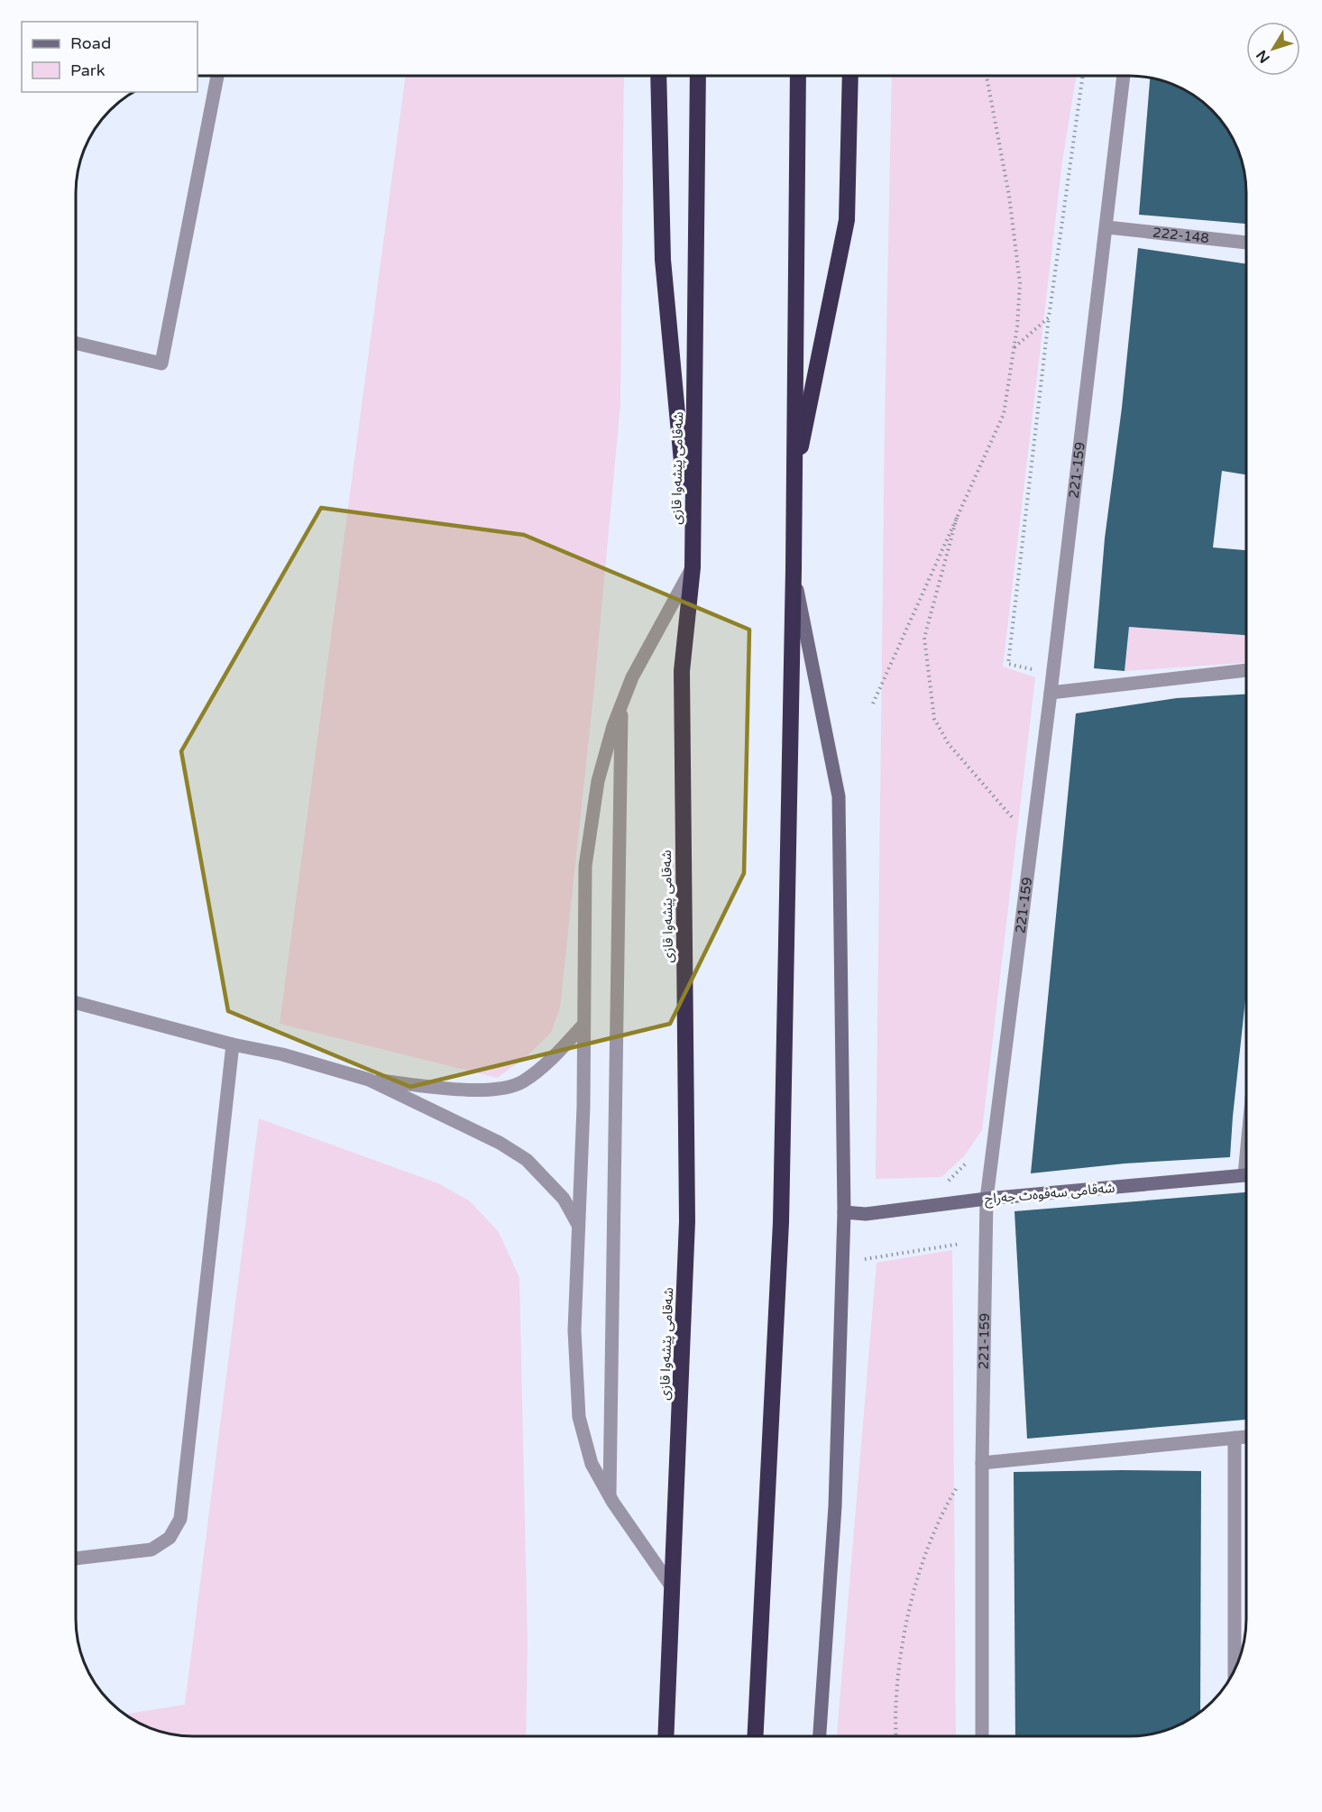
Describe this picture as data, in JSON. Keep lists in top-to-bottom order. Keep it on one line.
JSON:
{"streets":{"highway":["شەقامی پێشەوا قازی"],"main road":["شەقامی سەفوەت جەراح"],"street":["222-148","221-159"]},"crossings":[["222-148","221-159"],["221-159","شەقامی سەفوەت جەراح"]],"legend":["Road","Park"],"north":"bottom left"}
